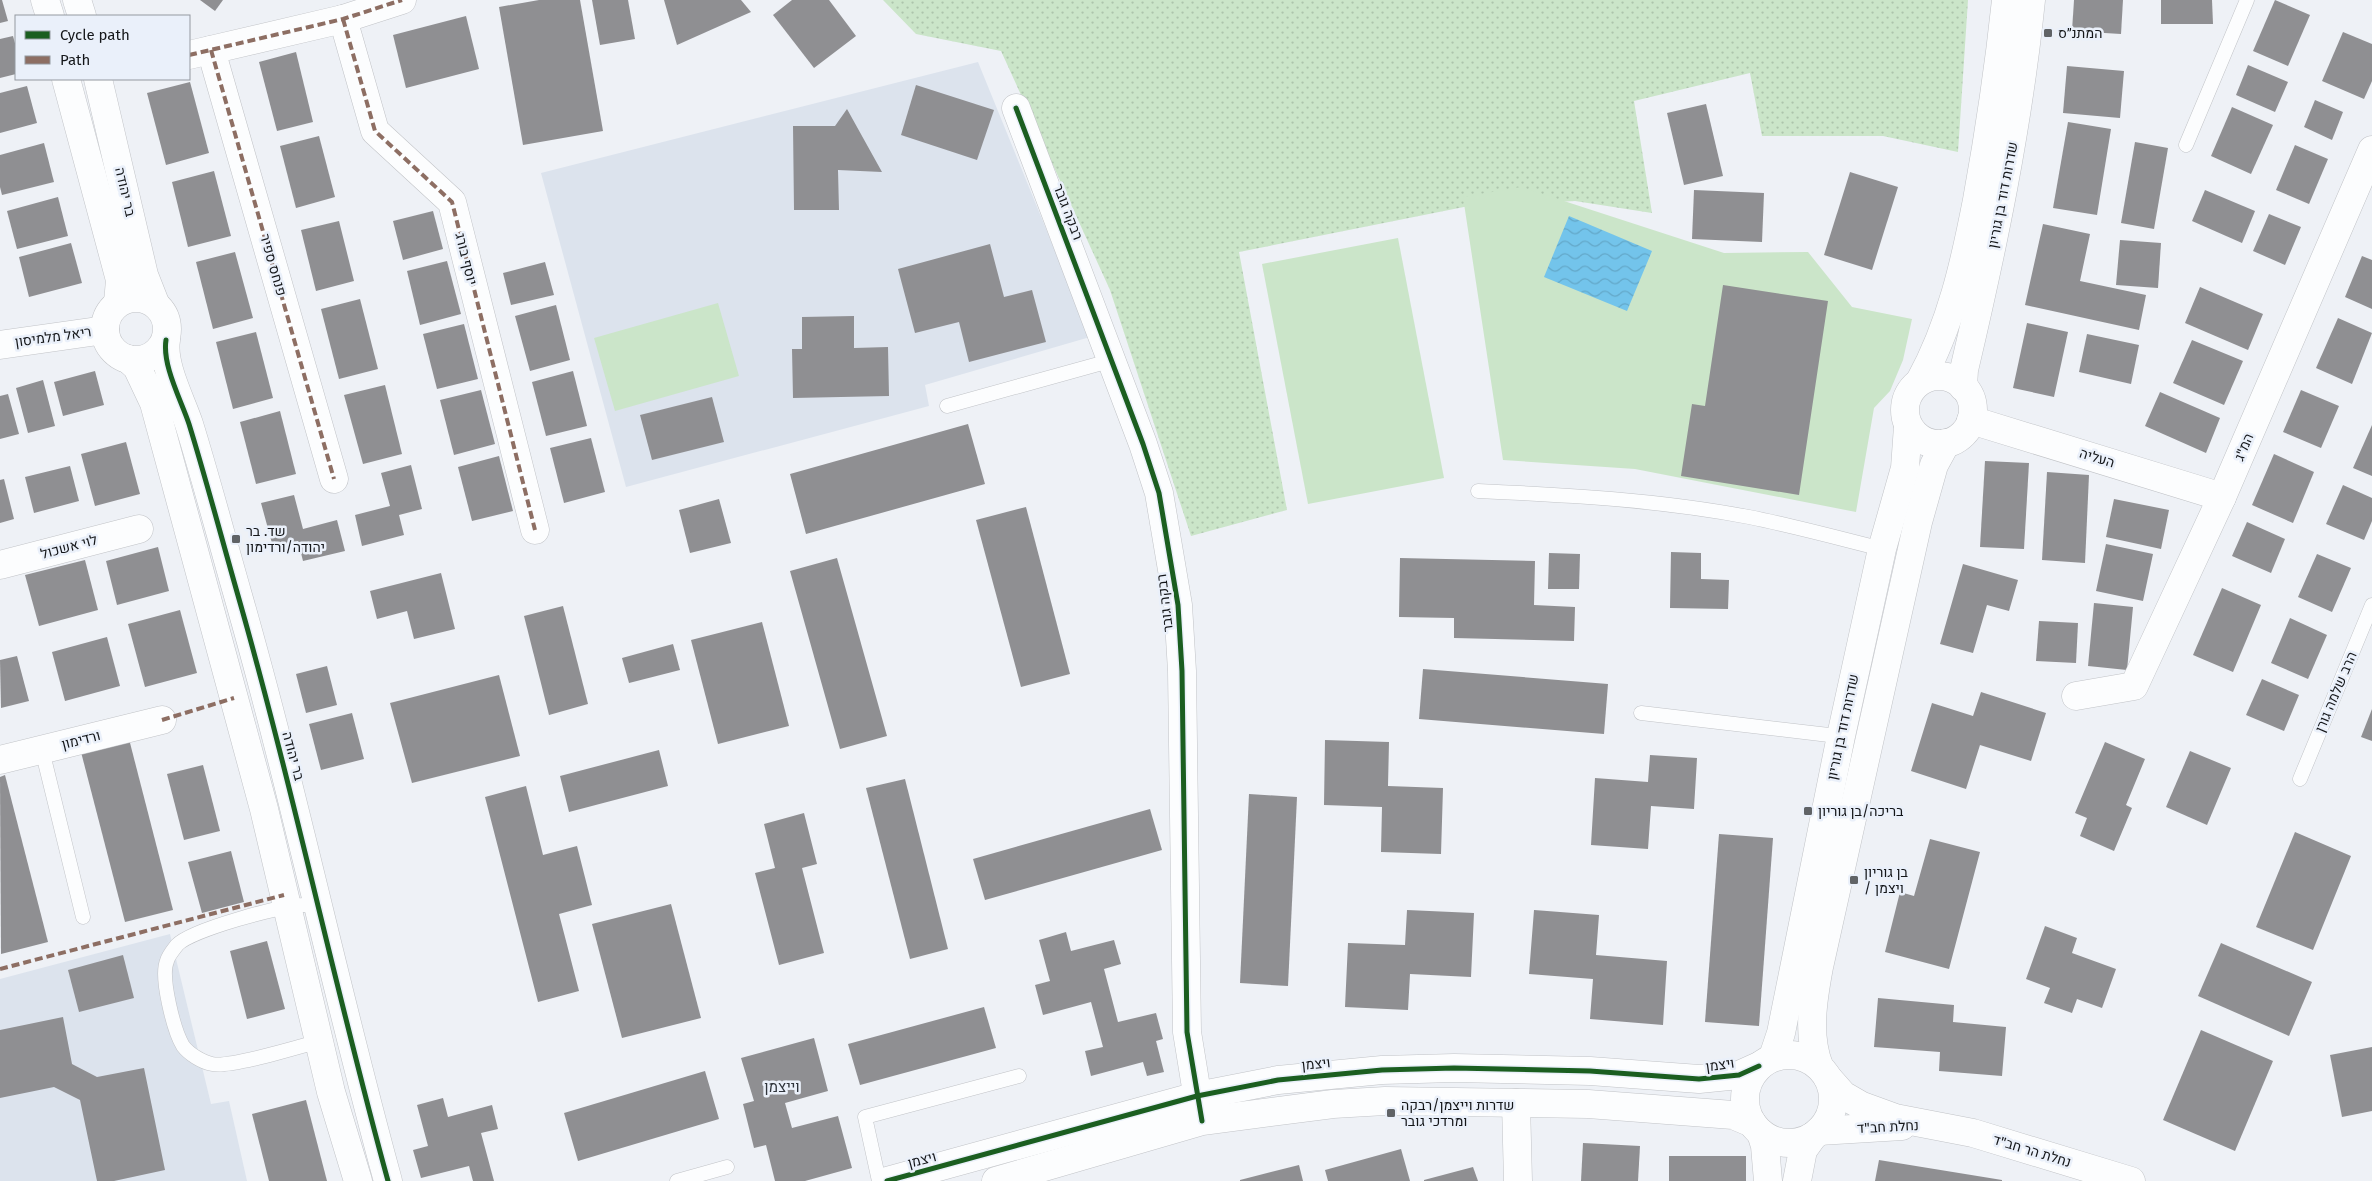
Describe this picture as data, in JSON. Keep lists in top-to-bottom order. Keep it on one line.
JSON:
{"streets":{"street":["בר יהודה","שדרות דוד בן גוריון","רבקה גובר","יוסף בורג","פנחס ספיר","ריאל מלמיסון","המ\"ג","העליה","לוי אשכול","ורדימון","ויצמן","נחלת חב\"ד","נחלת הר חב\"ד"],"lane":["הרב שלמה גורן"]},"crossings":[["בר יהודה","ריאל מלמיסון"],["שדרות דוד בן גוריון","העליה"],["שדרות דוד בן גוריון","ויצמן"],["שדרות דוד בן גוריון","נחלת חב\"ד"],["רבקה גובר","ויצמן"],["המ\"ג","העליה"],["ויצמן","נחלת חב\"ד"],["נחלת חב\"ד","נחלת הר חב\"ד"]],"districts":["וייצמן"],"places":{"transit":["המתנ״ס","שד. בר יהודה/ורדימון","בריכה/בן גוריון","בן גוריון / ויצמן","שדרות וייצמן/רבקה ומרדכי גובר"]},"legend":["Cycle path","Path"]}
